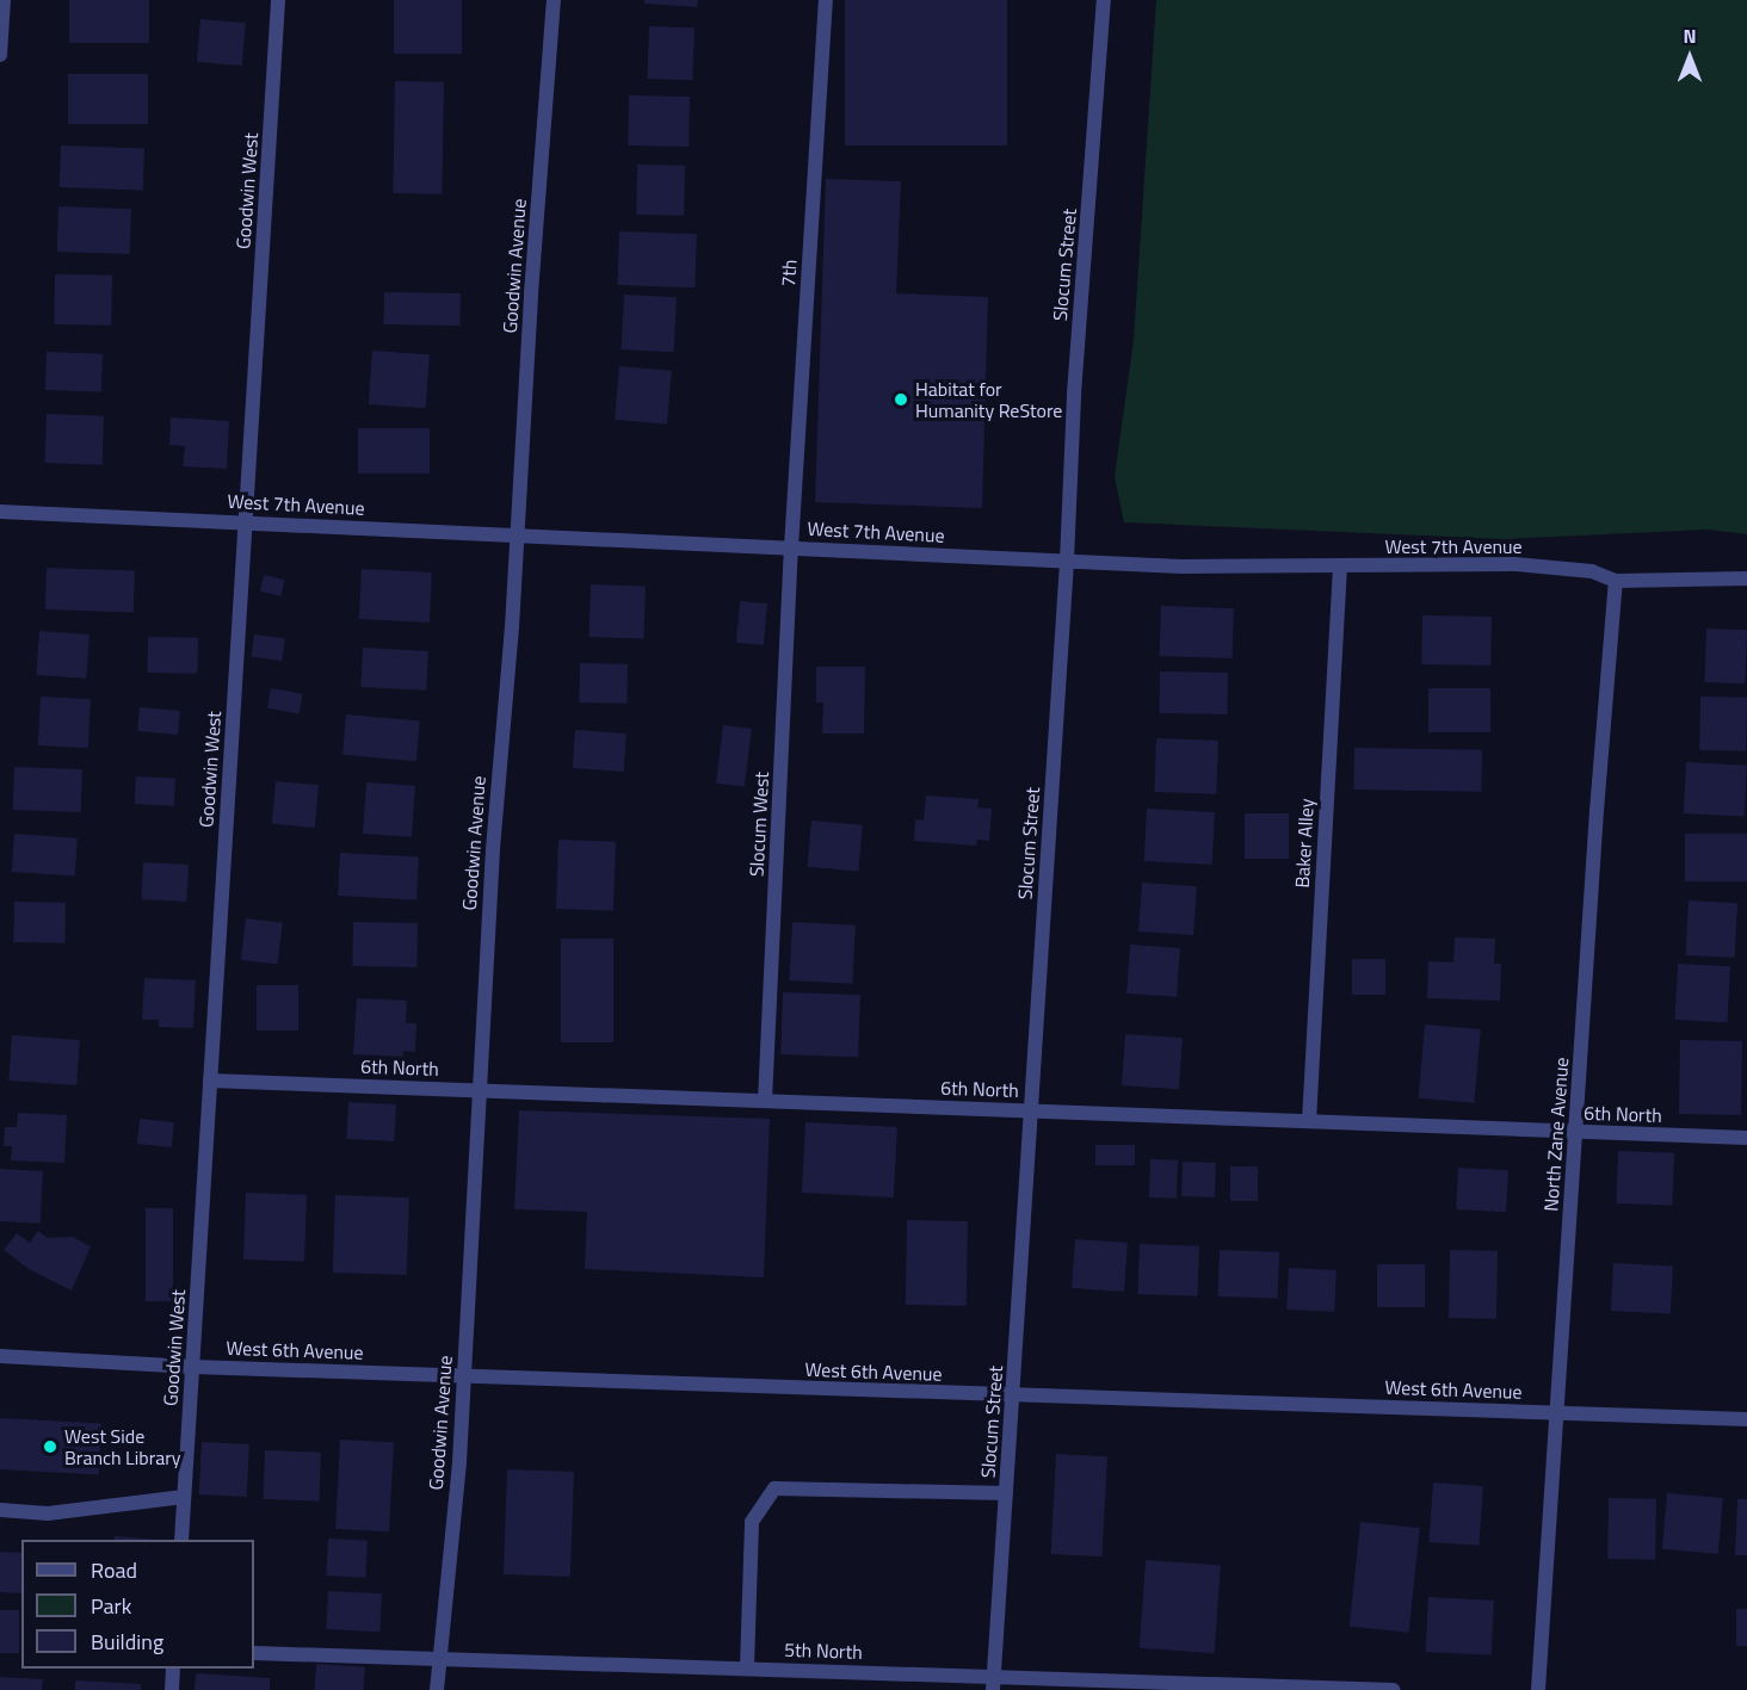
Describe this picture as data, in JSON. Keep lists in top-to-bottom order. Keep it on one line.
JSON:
{"streets":{"street":["Goodwin West","Slocum Street","Goodwin Avenue","7th","West 7th Avenue","Slocum West","Baker Alley","6th North","North Zane Avenue","West 6th Avenue","5th North"]},"crossings":[["Goodwin West","West 7th Avenue"],["Goodwin West","6th North"],["Goodwin West","West 6th Avenue"],["Slocum Street","West 7th Avenue"],["Slocum Street","6th North"],["Slocum Street","West 6th Avenue"],["Slocum Street","5th North"],["Goodwin Avenue","West 7th Avenue"],["Goodwin Avenue","6th North"],["Goodwin Avenue","West 6th Avenue"],["Goodwin Avenue","5th North"],["7th","West 7th Avenue"],["7th","Slocum West"],["West 7th Avenue","Slocum West"],["West 7th Avenue","Baker Alley"],["West 7th Avenue","North Zane Avenue"],["Slocum West","6th North"],["Baker Alley","6th North"],["6th North","North Zane Avenue"],["North Zane Avenue","West 6th Avenue"]],"places":["Habitat for Humanity ReStore","West Side Branch Library"],"legend":["Road","Park","Building"],"north":"top"}
